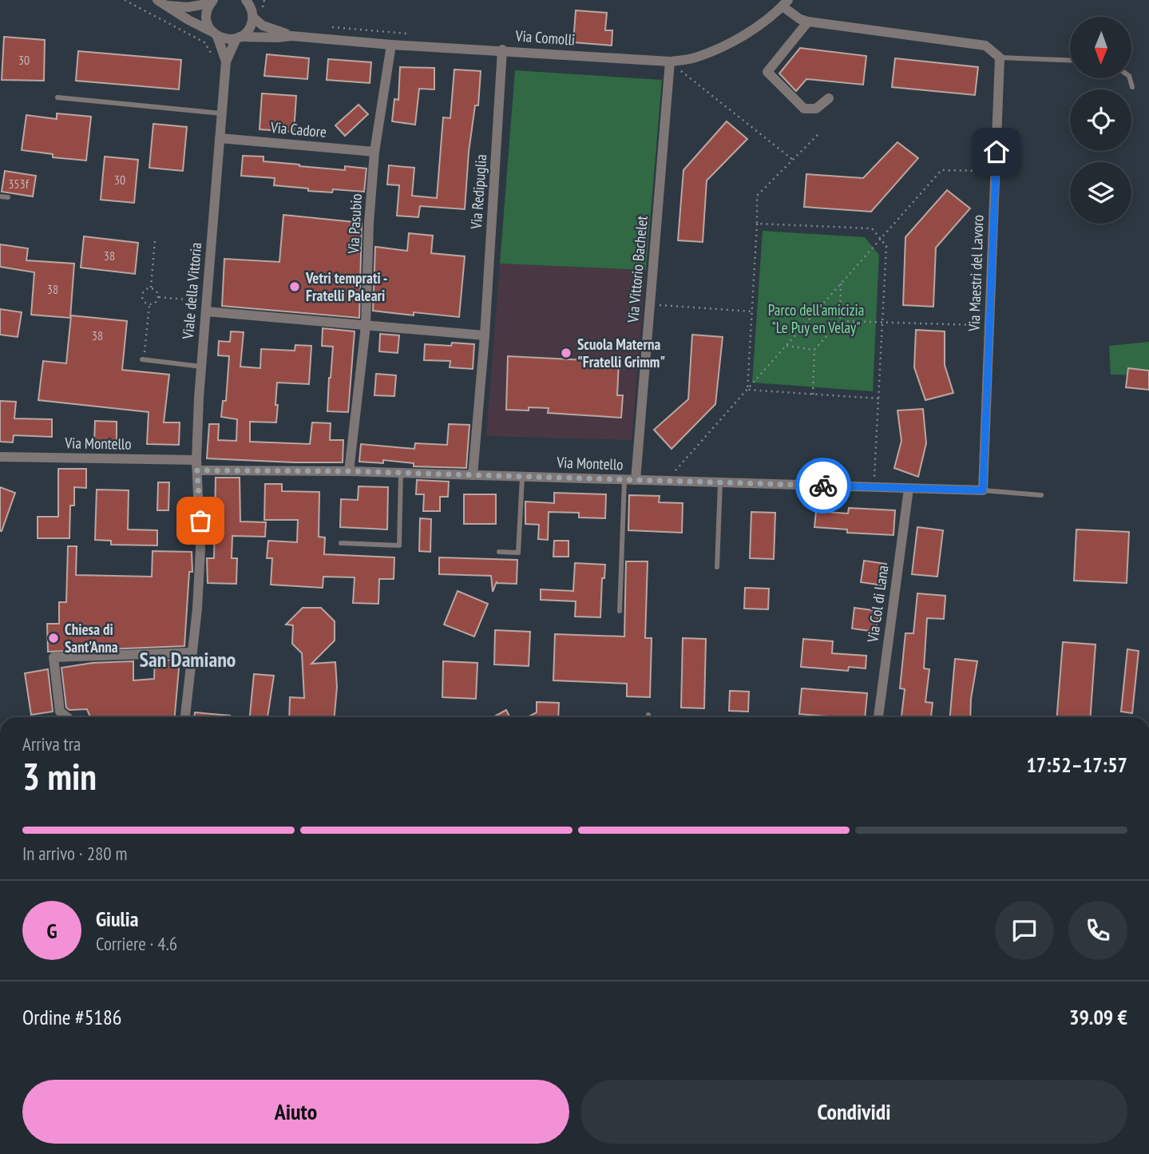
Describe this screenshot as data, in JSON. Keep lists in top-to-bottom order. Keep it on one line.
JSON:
{"streets":{"street":["Via Comolli","Via Cadore","Via Redipuglia","Via Pasubio","Via Vittorio Bachelet","Via Maestri del Lavoro","Viale della Vittoria","Via Montello","Via Col di Lana"]},"crossings":[["Via Comolli","Via Redipuglia"],["Via Comolli","Via Pasubio"],["Via Comolli","Via Vittorio Bachelet"],["Via Comolli","Viale della Vittoria"],["Via Cadore","Via Pasubio"],["Via Cadore","Viale della Vittoria"],["Via Redipuglia","Via Montello"],["Via Pasubio","Via Montello"],["Via Vittorio Bachelet","Via Montello"],["Via Maestri del Lavoro","Via Montello"],["Viale della Vittoria","Via Montello"],["Via Montello","Via Col di Lana"]],"districts":["San Damiano"],"parks":["Parco dell'amicizia \"Le Puy en Velay\""],"places":["Vetri temprati - Fratelli Paleari","Scuola Materna \"Fratelli Grimm\"","Chiesa di Sant'Anna"],"house_numbers":["30","30","353f","38","38","38"],"north":"bottom","page":{"heading":["3 min","Arriva tra","17:52–17:57"],"panel":["Giulia","Corriere · 4.6","Ordine #5186","39.09 €"],"bar":"In arrivo · 280 m","round":"G","buttons":["Aiuto","Condividi"]}}
